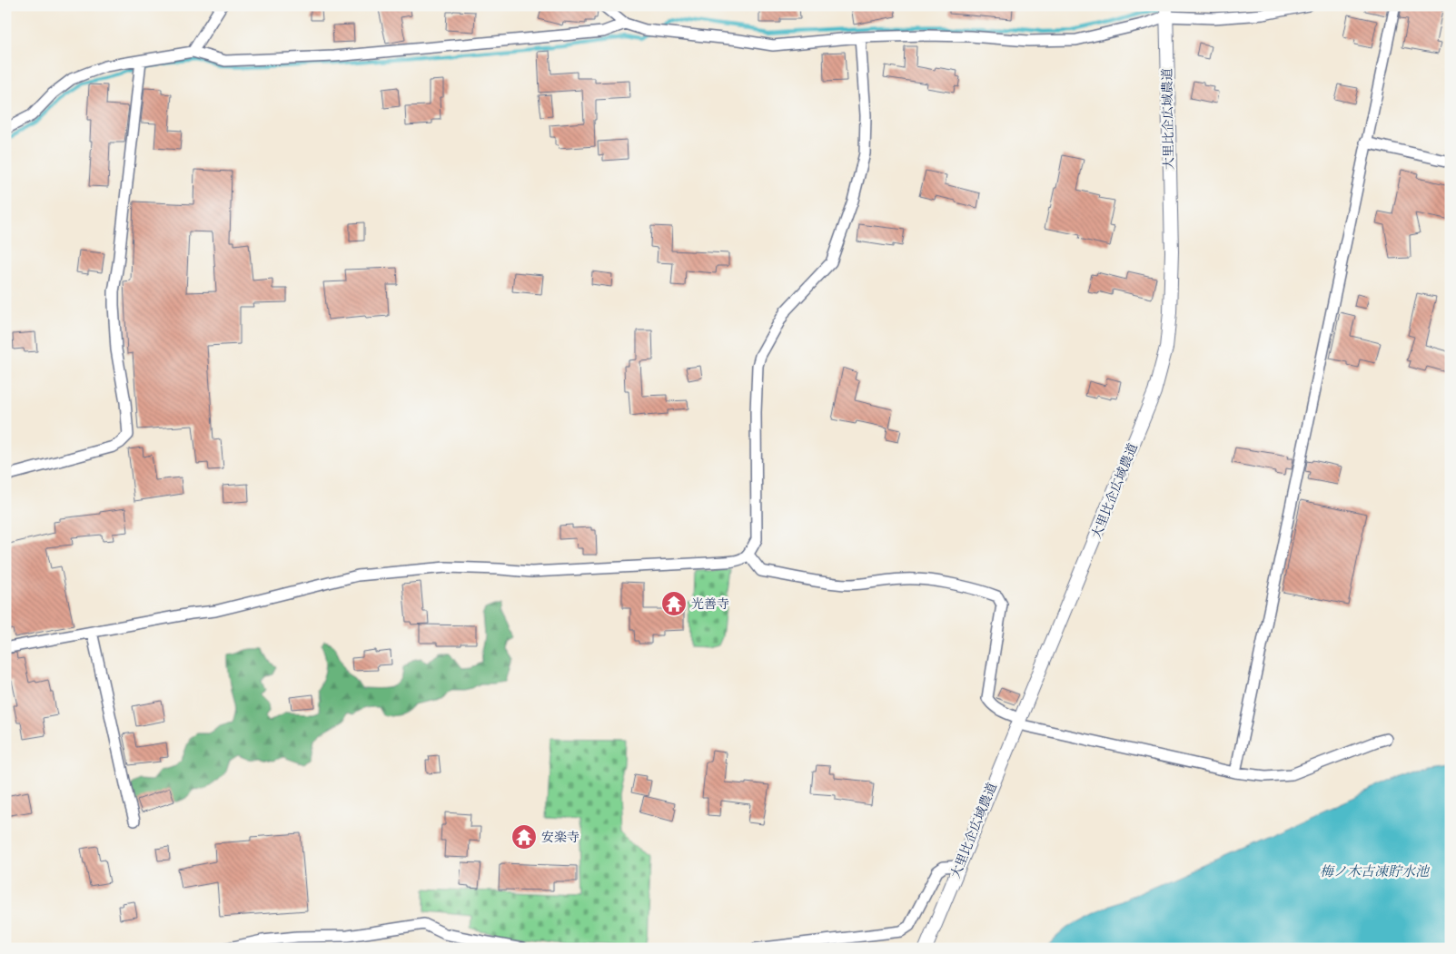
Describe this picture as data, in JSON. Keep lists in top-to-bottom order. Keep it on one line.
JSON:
{"streets":{"street":["大里比企広域農道"]},"water":["梅ノ木古凍貯水池"],"places":{"temple":["光善寺","安楽寺"]}}
